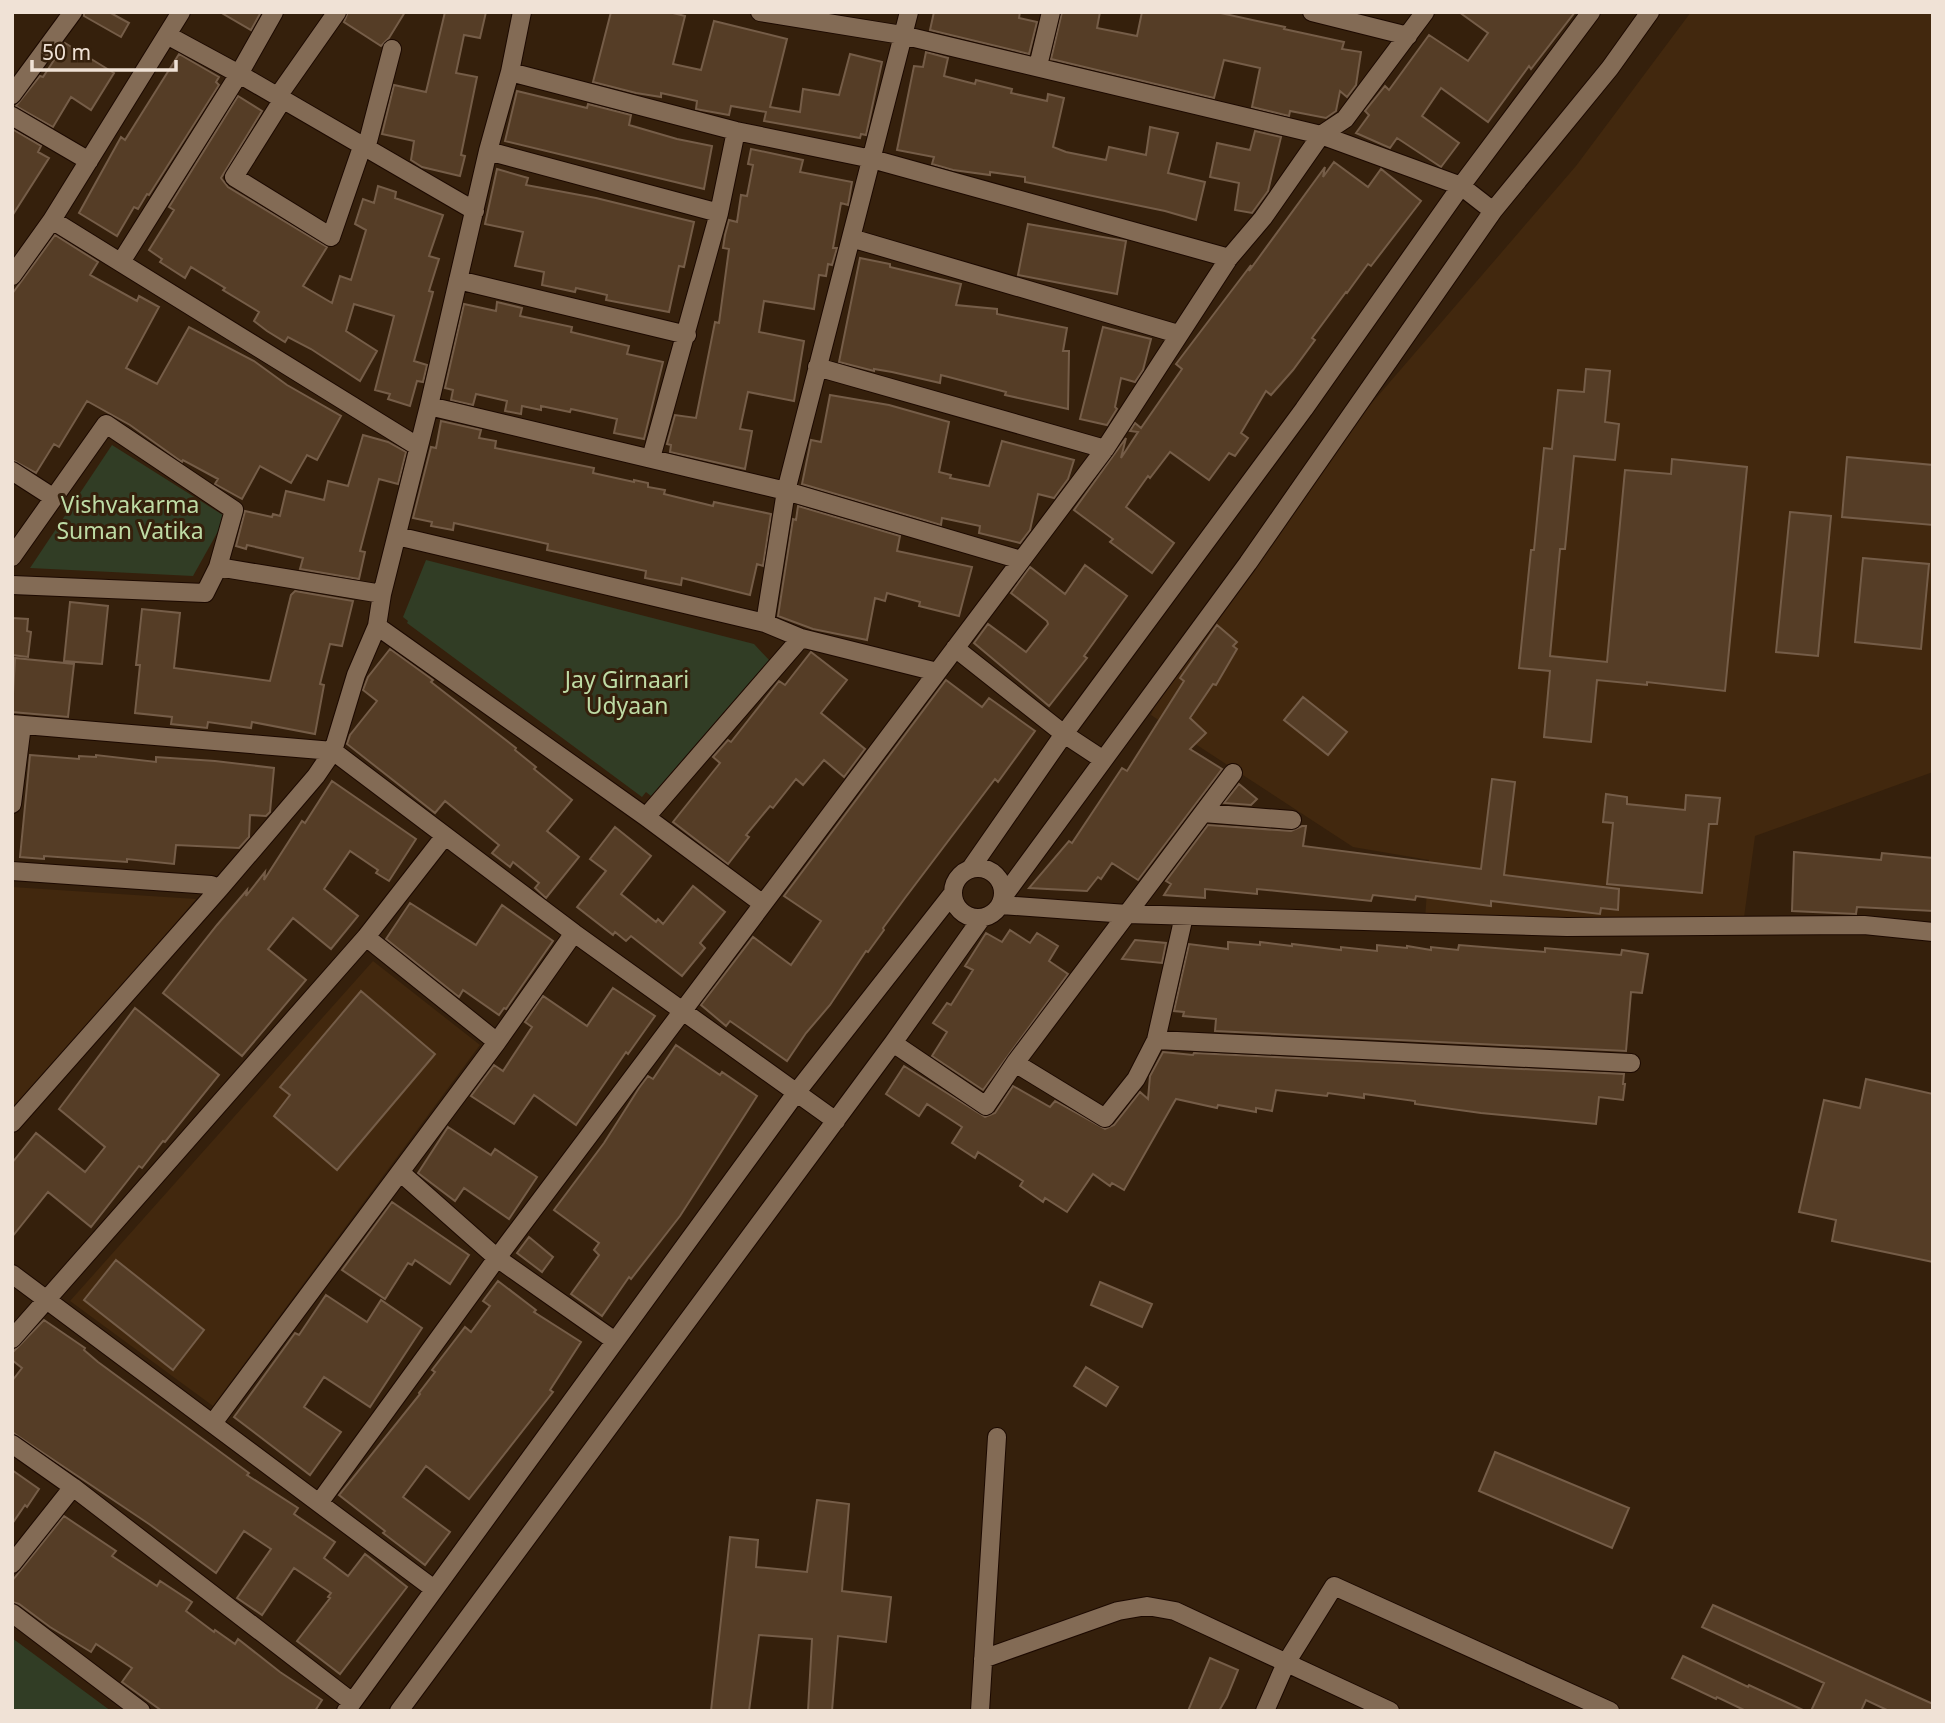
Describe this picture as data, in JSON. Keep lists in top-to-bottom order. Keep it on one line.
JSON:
{"parks":["Vishvakarma Suman Vatika","Jay Girnaari Udyaan"],"scale_bar":"50 m"}
